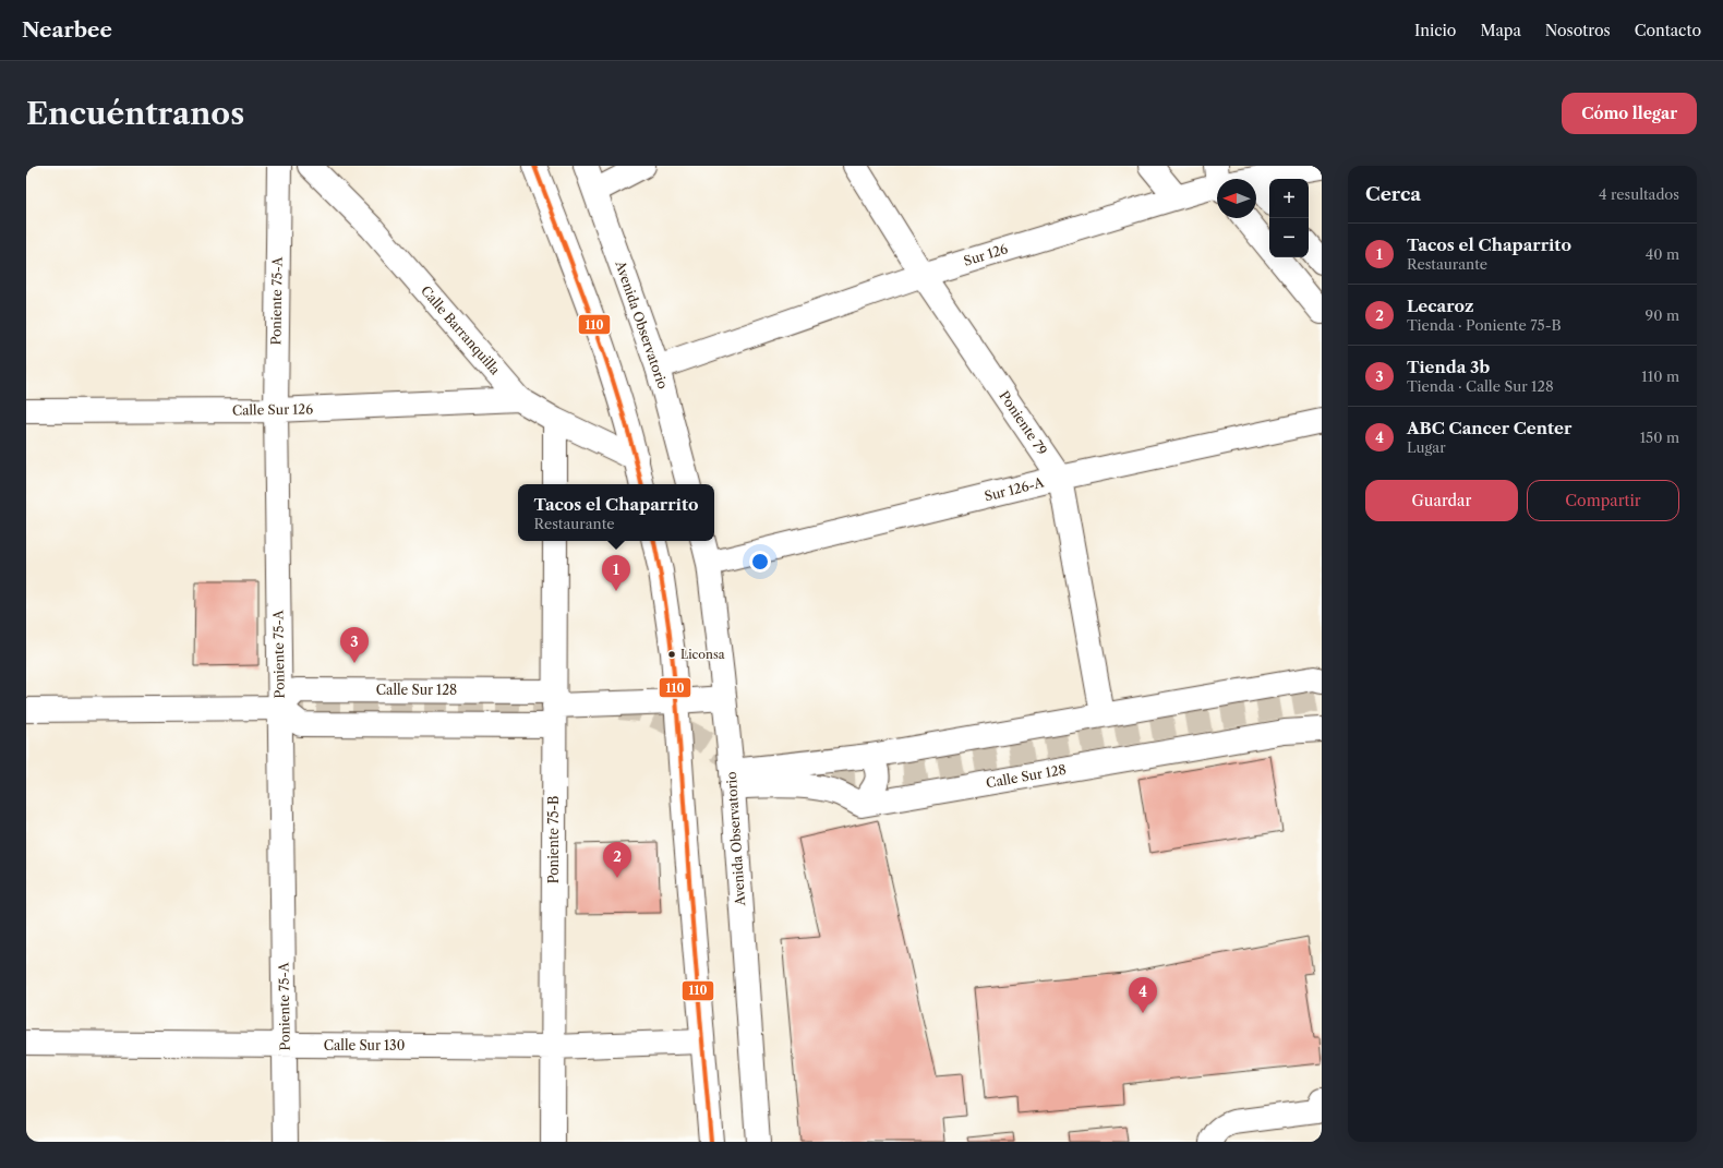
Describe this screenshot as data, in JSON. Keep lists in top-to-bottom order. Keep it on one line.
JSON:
{"streets":{"street":["Sur 126","Poniente 75-A","Avenida Observatorio","Calle Barranquilla","Calle Sur 126","Poniente 79","Sur 126-A","Calle Sur 128","Poniente 75-B","Calle Sur 130"]},"crossings":[["Sur 126","Avenida Observatorio"],["Sur 126","Poniente 79"],["Poniente 75-A","Calle Sur 126"],["Poniente 75-A","Calle Sur 128"],["Poniente 75-A","Calle Sur 130"],["Avenida Observatorio","Sur 126-A"],["Avenida Observatorio","Calle Sur 128"],["Calle Barranquilla","Calle Sur 126"],["Poniente 79","Sur 126-A"],["Calle Sur 128","Poniente 75-B"],["Poniente 75-B","Calle Sur 130"]],"places":["Liconsa"],"lines":["transit line 110"],"north":"left","page":{"header":"Nearbee","nav":["Inicio","Mapa","Nosotros","Contacto"],"buttons":["Cómo llegar",["Guardar","Compartir"]],"title":"Encuéntranos","heading":["Cerca","4 resultados"],"map_buttons":["+","−"],"list":[{"mark":"1","name":"Tacos el Chaparrito","note":"Restaurante","value":"40 m"},{"mark":"2","name":"Lecaroz","note":"Tienda · Poniente 75-B","value":"90 m"},{"mark":"3","name":"Tienda 3b","note":"Tienda · Calle Sur 128","value":"110 m"},{"mark":"4","name":"ABC Cancer Center","note":"Lugar","value":"150 m"}],"popup":["Tacos el Chaparrito","Restaurante"],"pins":["1","3","2","4"]}}
